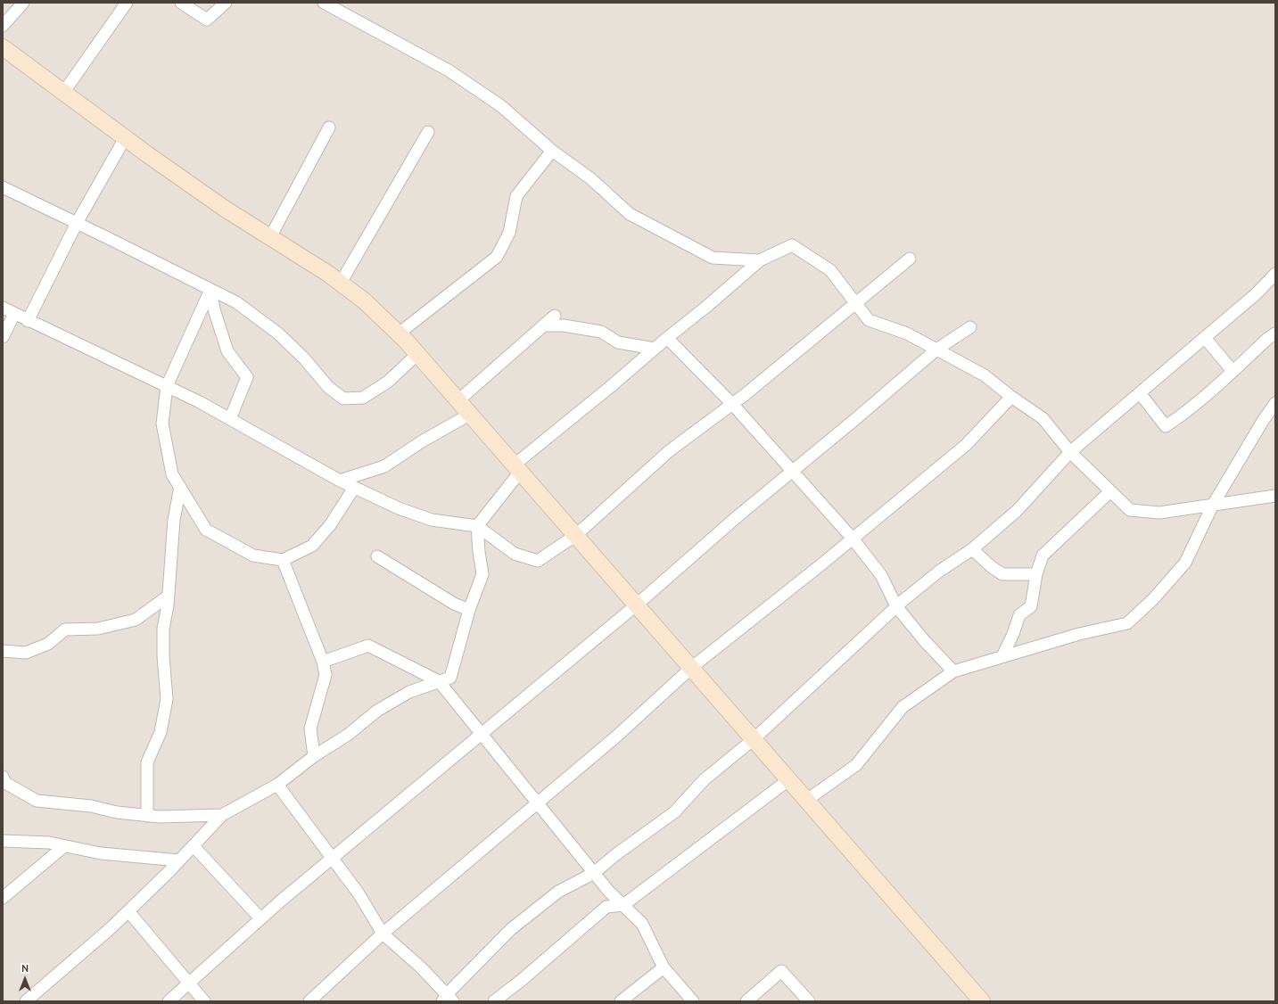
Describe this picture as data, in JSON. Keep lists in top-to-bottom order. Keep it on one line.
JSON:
{"north":"top"}
